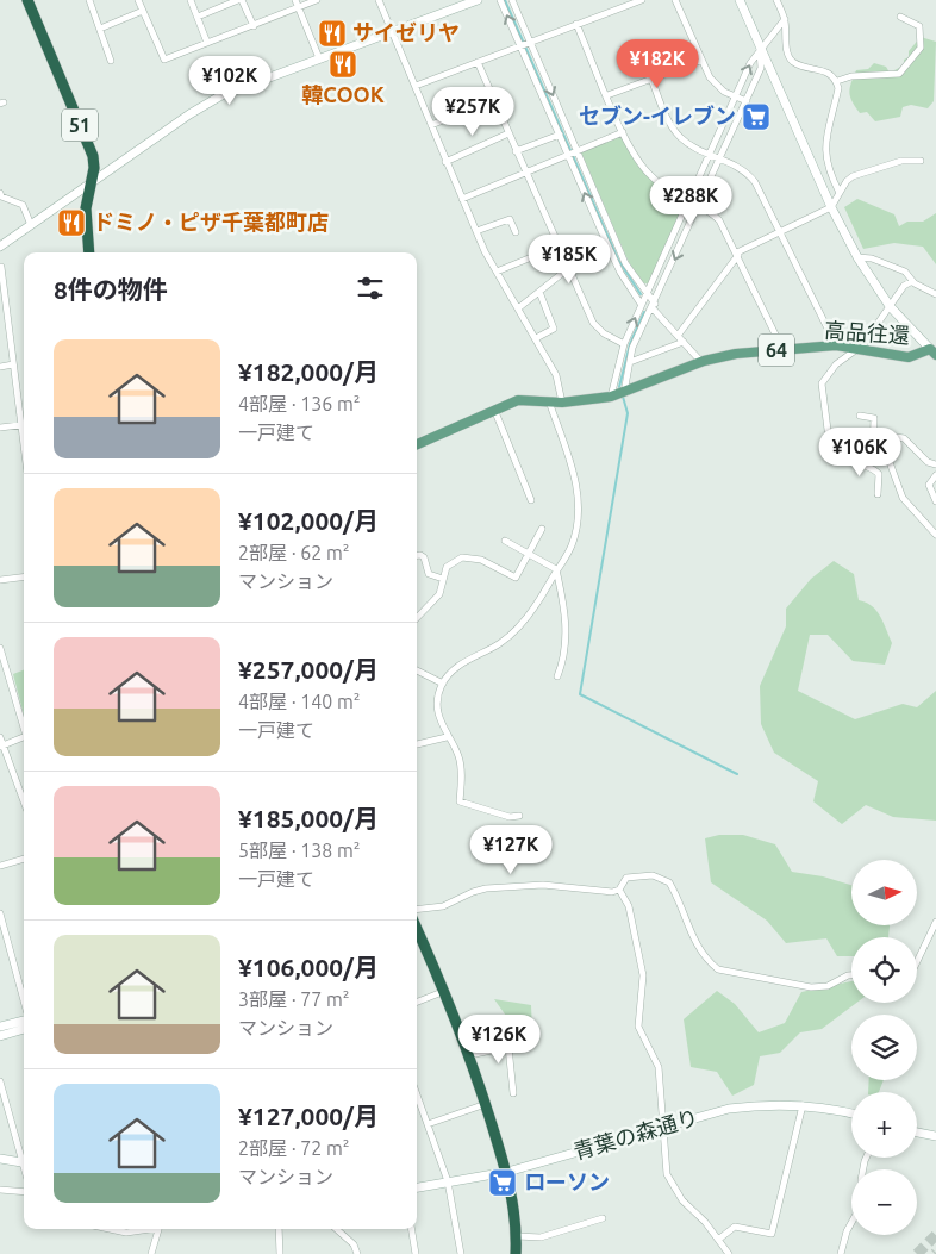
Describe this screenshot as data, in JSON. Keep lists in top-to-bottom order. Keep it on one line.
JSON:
{"streets":{"highway":["51"],"main road":["高品往還","64"],"street":["青葉の森通り"]},"crossings":[["高品往還","64"]],"places":{"restaurant":["サイゼリヤ","韓COOK","ドミノ・ピザ千葉都町店"],"supermarket":["セブン-イレブン","ローソン"]},"north":"right","page":{"price":["¥182K","¥102K","¥257K","¥288K","¥185K","¥106K","¥127K","¥126K"],"heading":"8件の物件","list":[{"name":"¥182,000/月","note":"4部屋 · 136 m² · 一戸建て"},{"name":"¥102,000/月","note":"2部屋 · 62 m² · マンション"},{"name":"¥257,000/月","note":"4部屋 · 140 m² · 一戸建て"},{"name":"¥185,000/月","note":"5部屋 · 138 m² · 一戸建て"},{"name":"¥106,000/月","note":"3部屋 · 77 m² · マンション"},{"name":"¥127,000/月","note":"2部屋 · 72 m² · マンション"}],"map_buttons":["+","−"]}}
